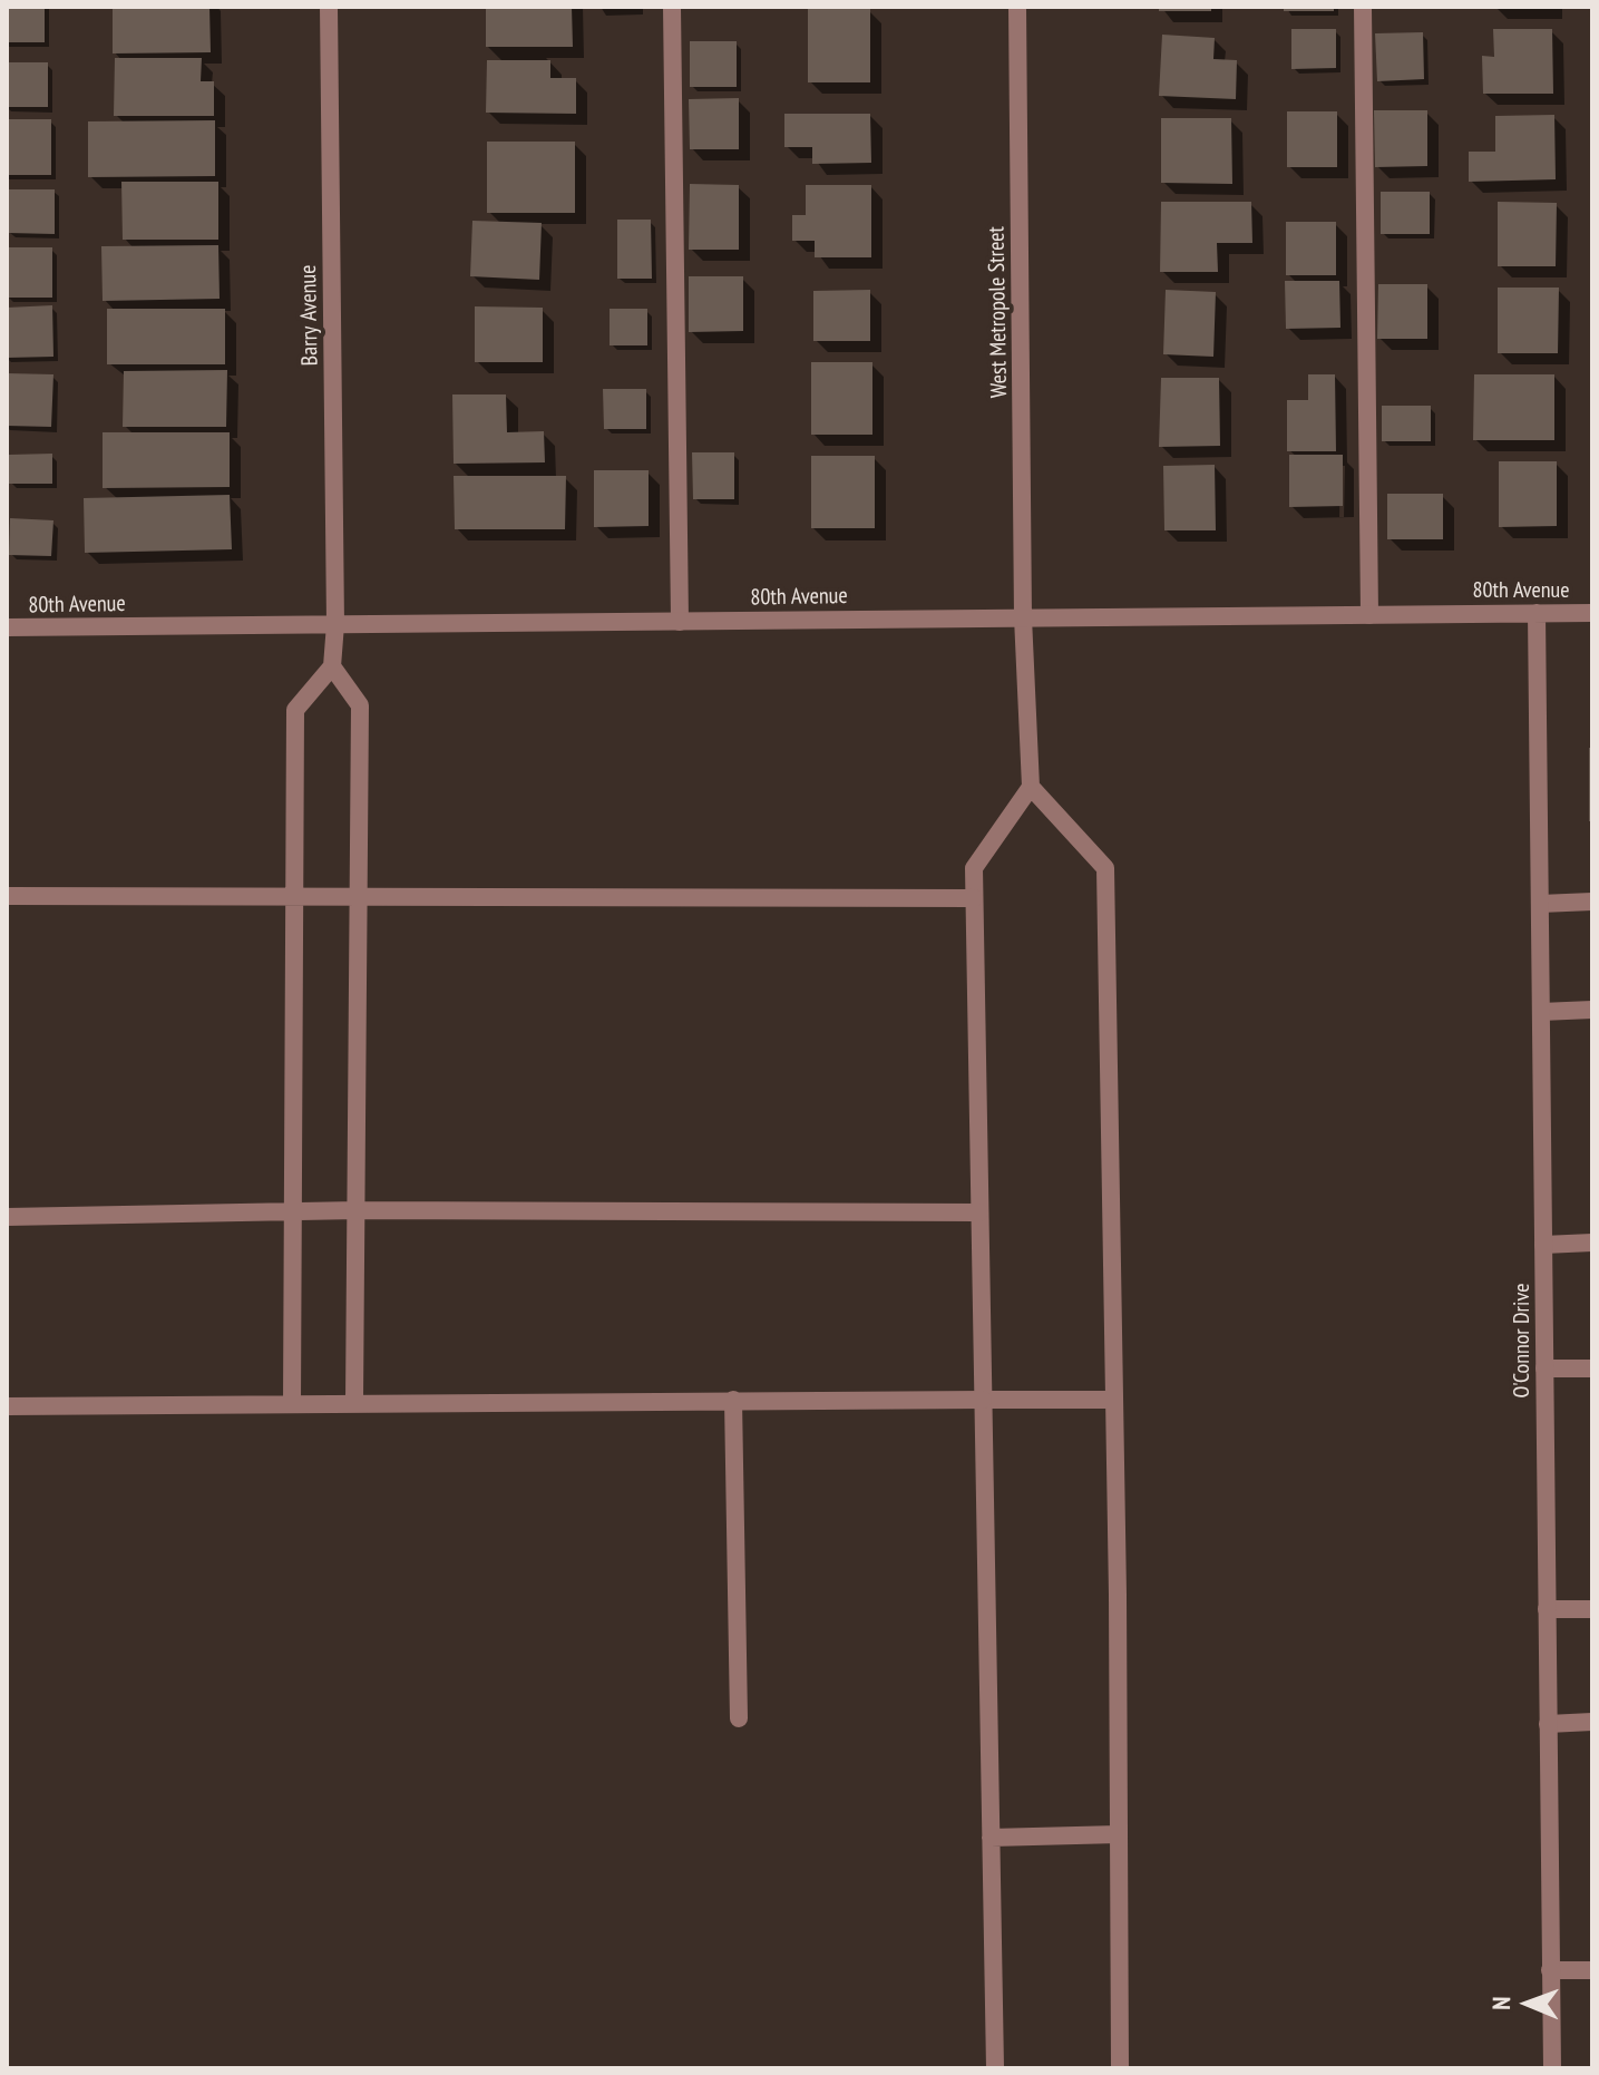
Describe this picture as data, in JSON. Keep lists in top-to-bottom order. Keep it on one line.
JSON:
{"streets":{"street":["West Metropole Street","Barry Avenue","80th Avenue","O'Connor Drive"]},"crossings":[["West Metropole Street","80th Avenue"],["Barry Avenue","80th Avenue"],["80th Avenue","O'Connor Drive"]],"north":"left"}
